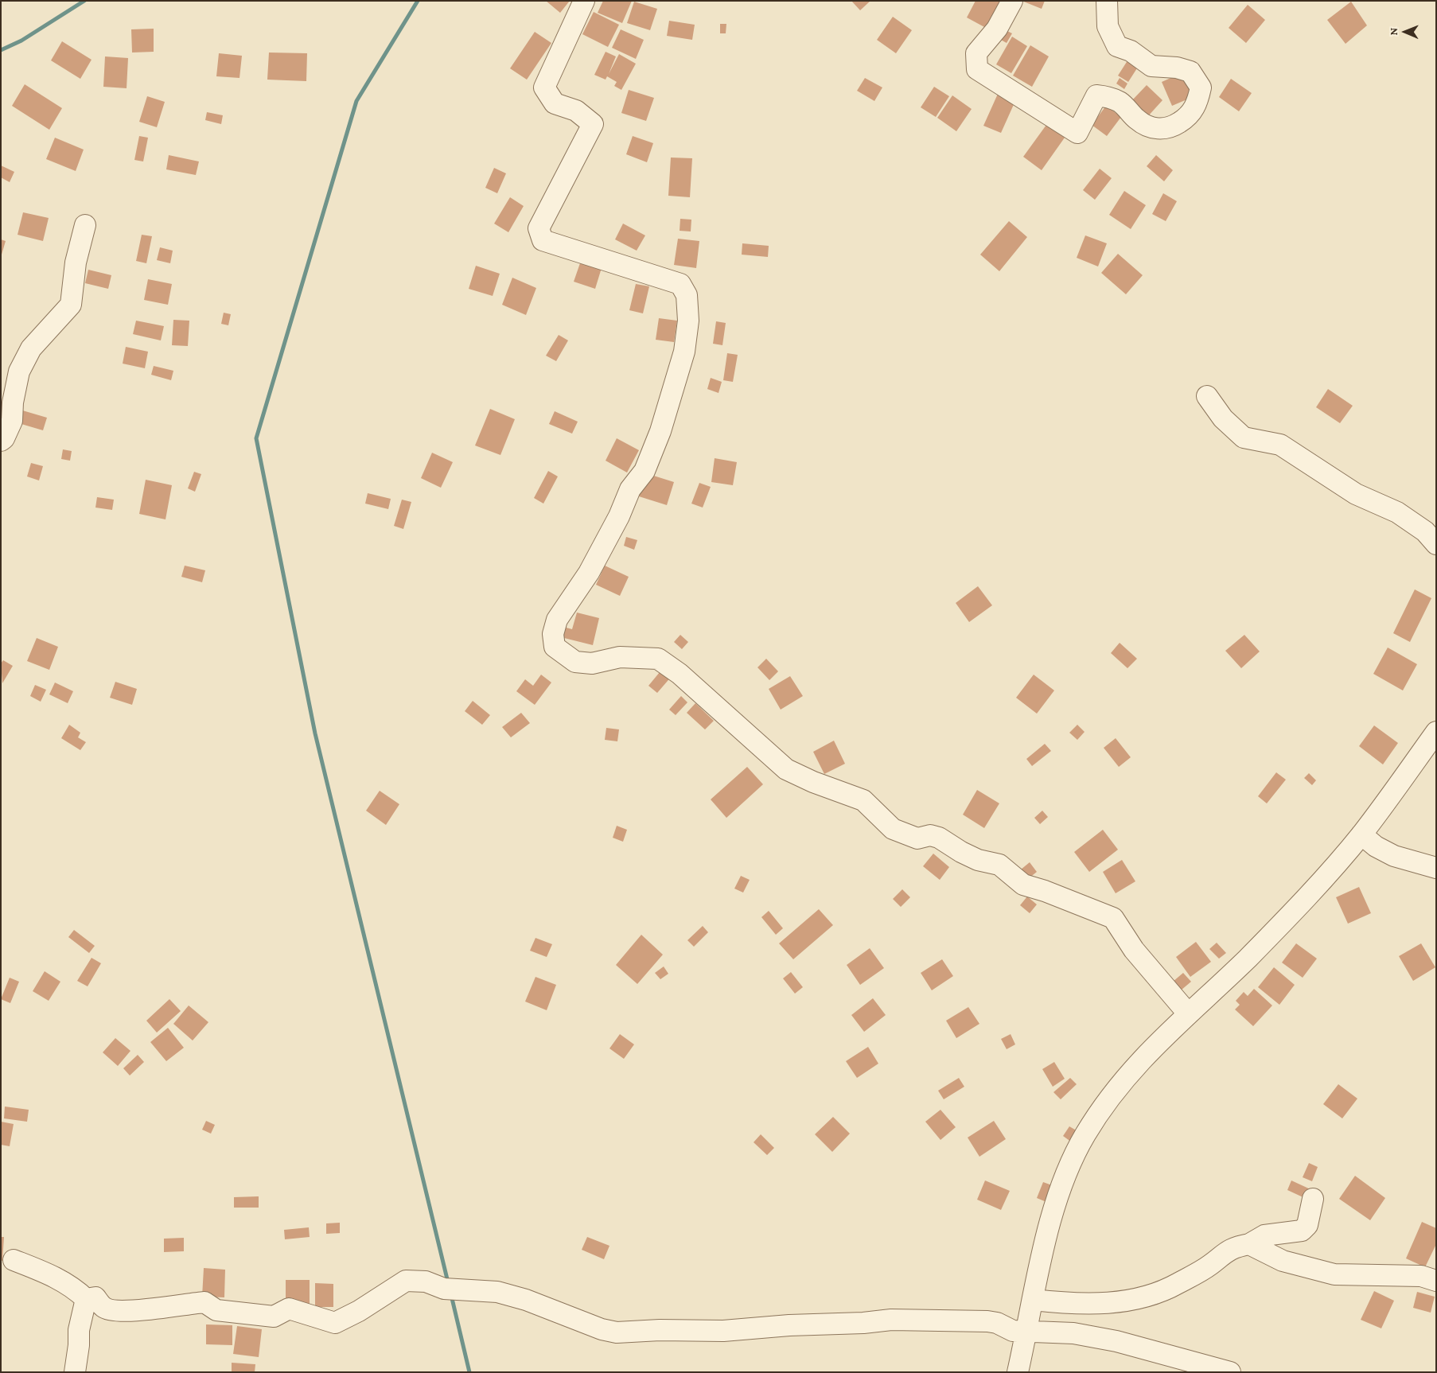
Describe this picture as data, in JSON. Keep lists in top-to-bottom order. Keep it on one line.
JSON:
{"north":"left"}
